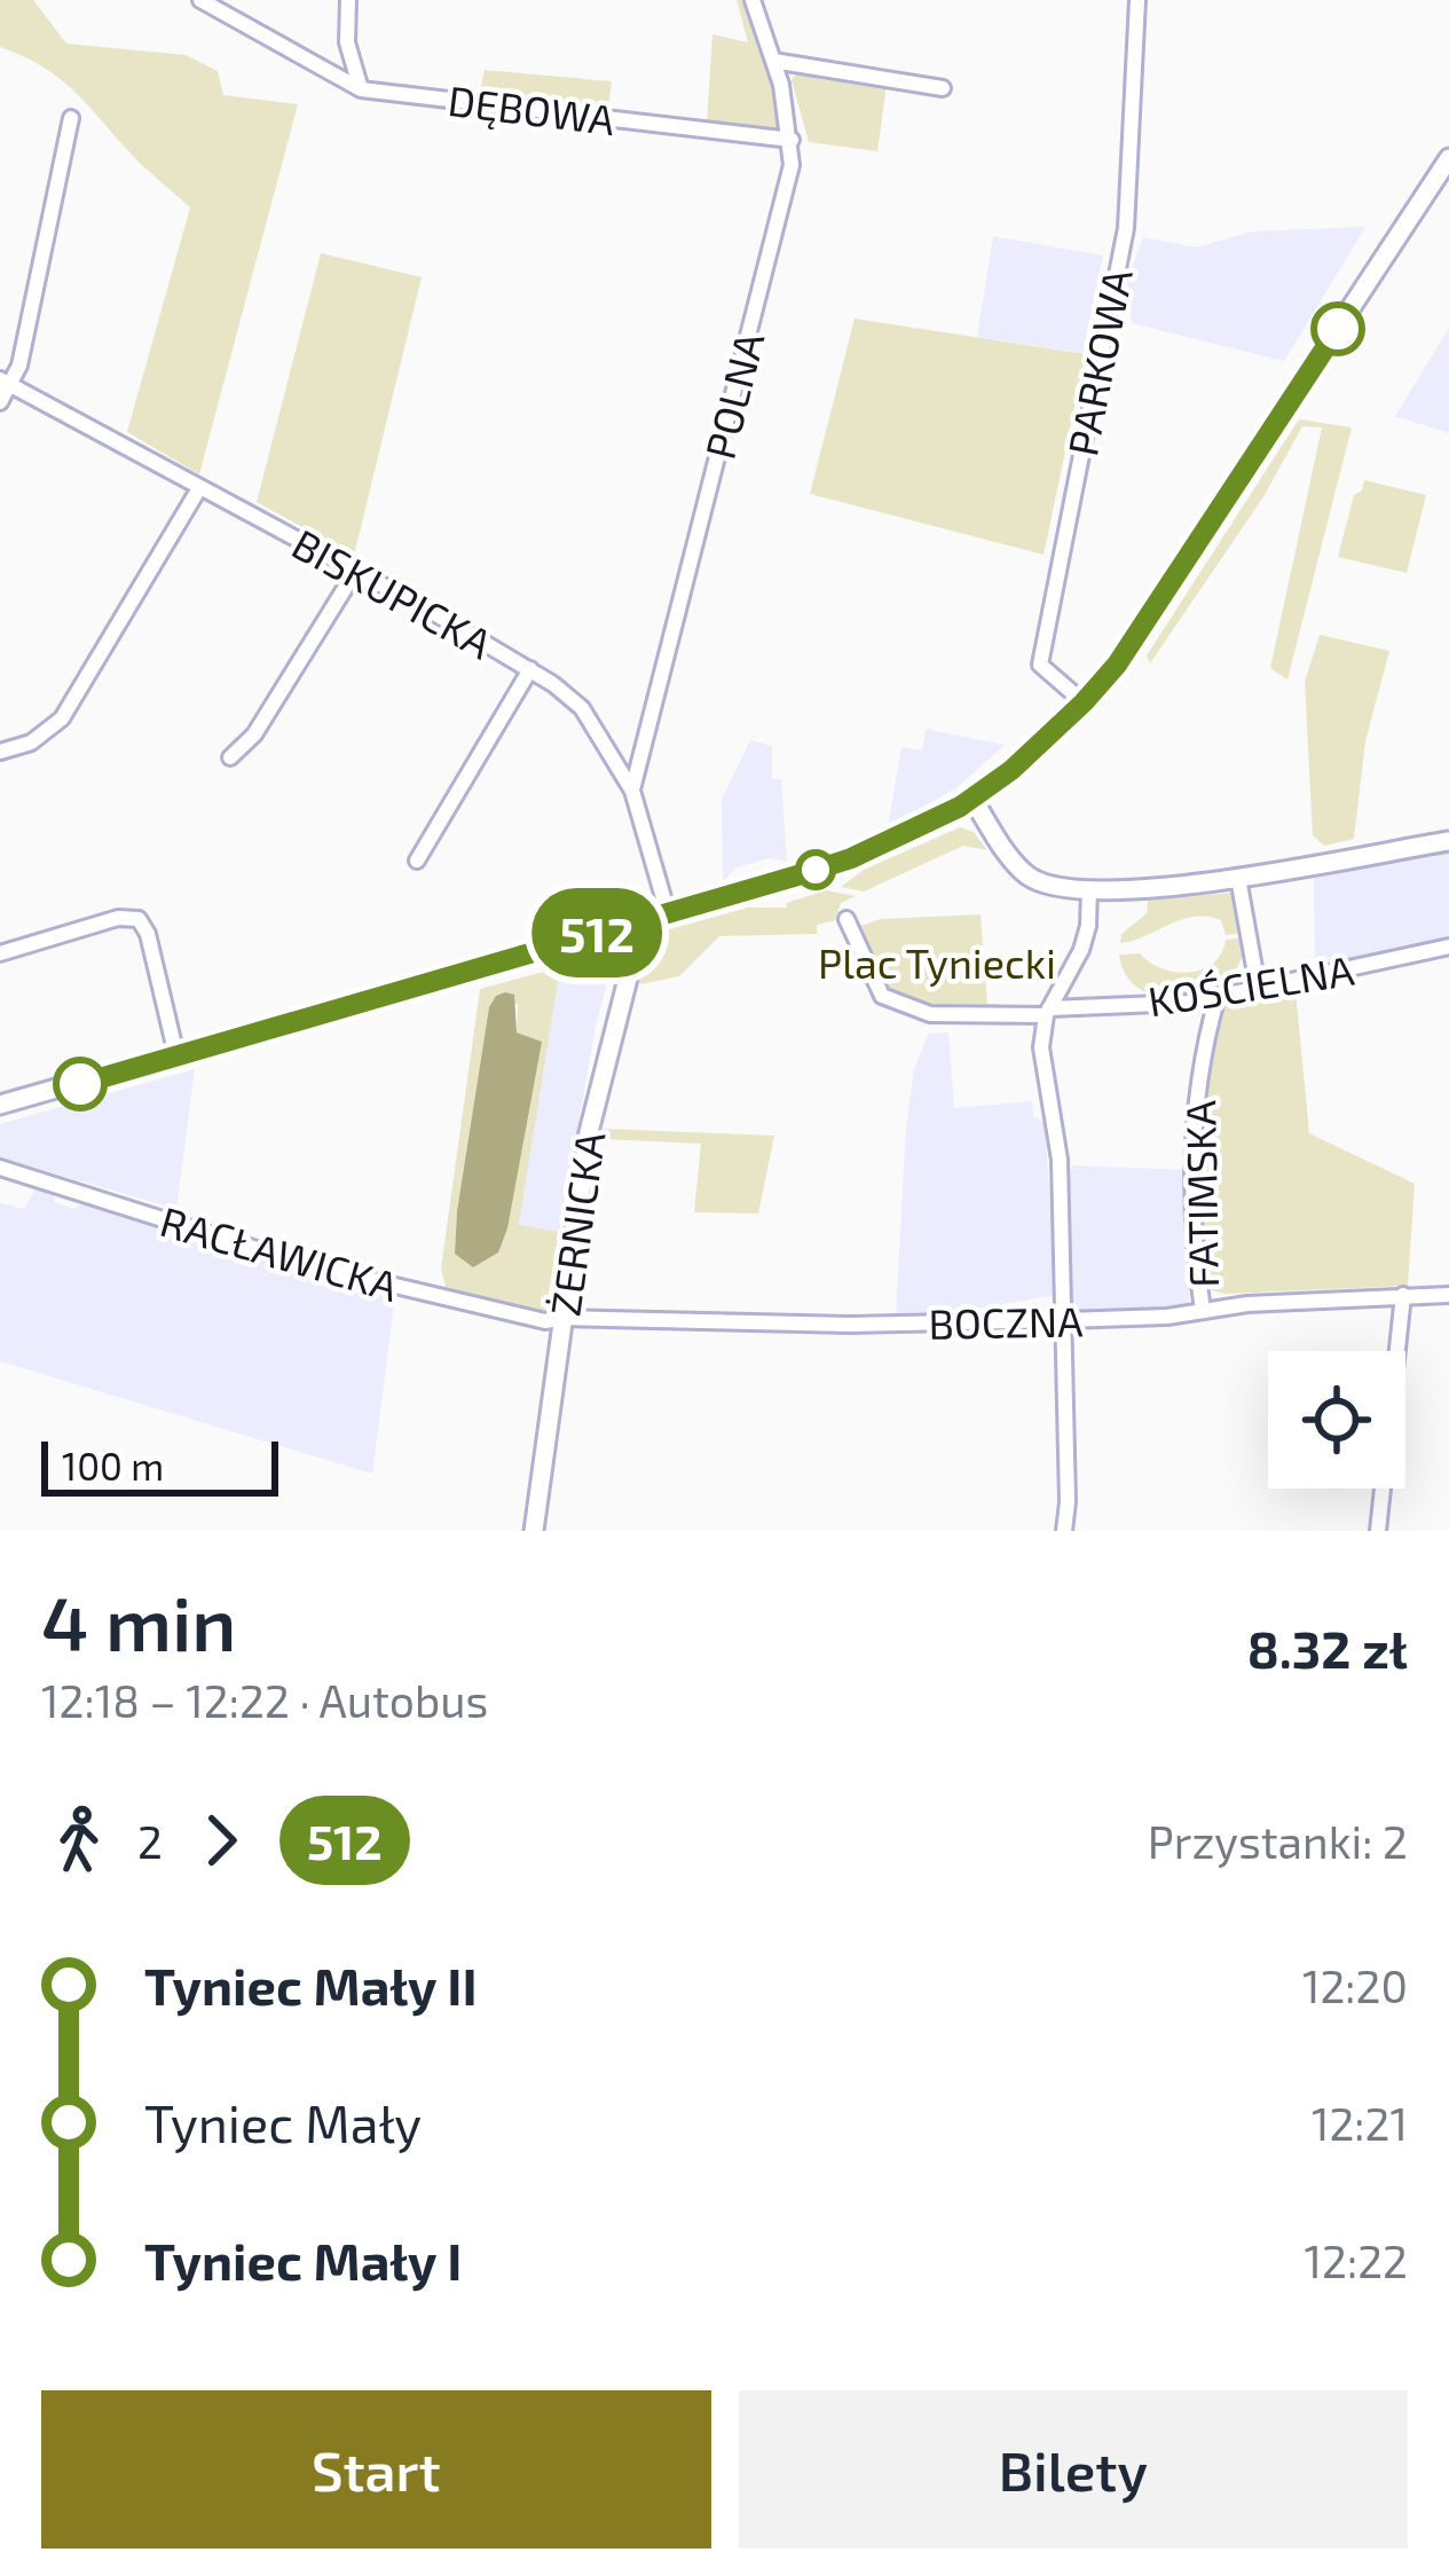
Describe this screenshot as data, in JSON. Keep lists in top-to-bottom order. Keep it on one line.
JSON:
{"streets":{"street":["DĘBOWA","PARKOWA","POLNA","BISKUPICKA","KOŚCIELNA","FATIMSKA","ŻERNICKA","RACŁAWICKA","BOCZNA"]},"crossings":[["DĘBOWA","POLNA"],["POLNA","BISKUPICKA"],["KOŚCIELNA","FATIMSKA"],["FATIMSKA","BOCZNA"],["ŻERNICKA","RACŁAWICKA"],["ŻERNICKA","BOCZNA"],["RACŁAWICKA","BOCZNA"]],"parks":["Plac Tyniecki"],"lines":["bus line 512"],"scale_bar":"100 m","page":{"on_map":"512","scale":"100 m","heading":["4 min","12:18 – 12:22 · Autobus","8.32 zł"],"legs":["2","512","Przystanki: 2"],"list":[{"name":"Tyniec Mały II","value":"12:20"},{"name":"Tyniec Mały","value":"12:21"},{"name":"Tyniec Mały I","value":"12:22"}],"buttons":["Start","Bilety"]}}
